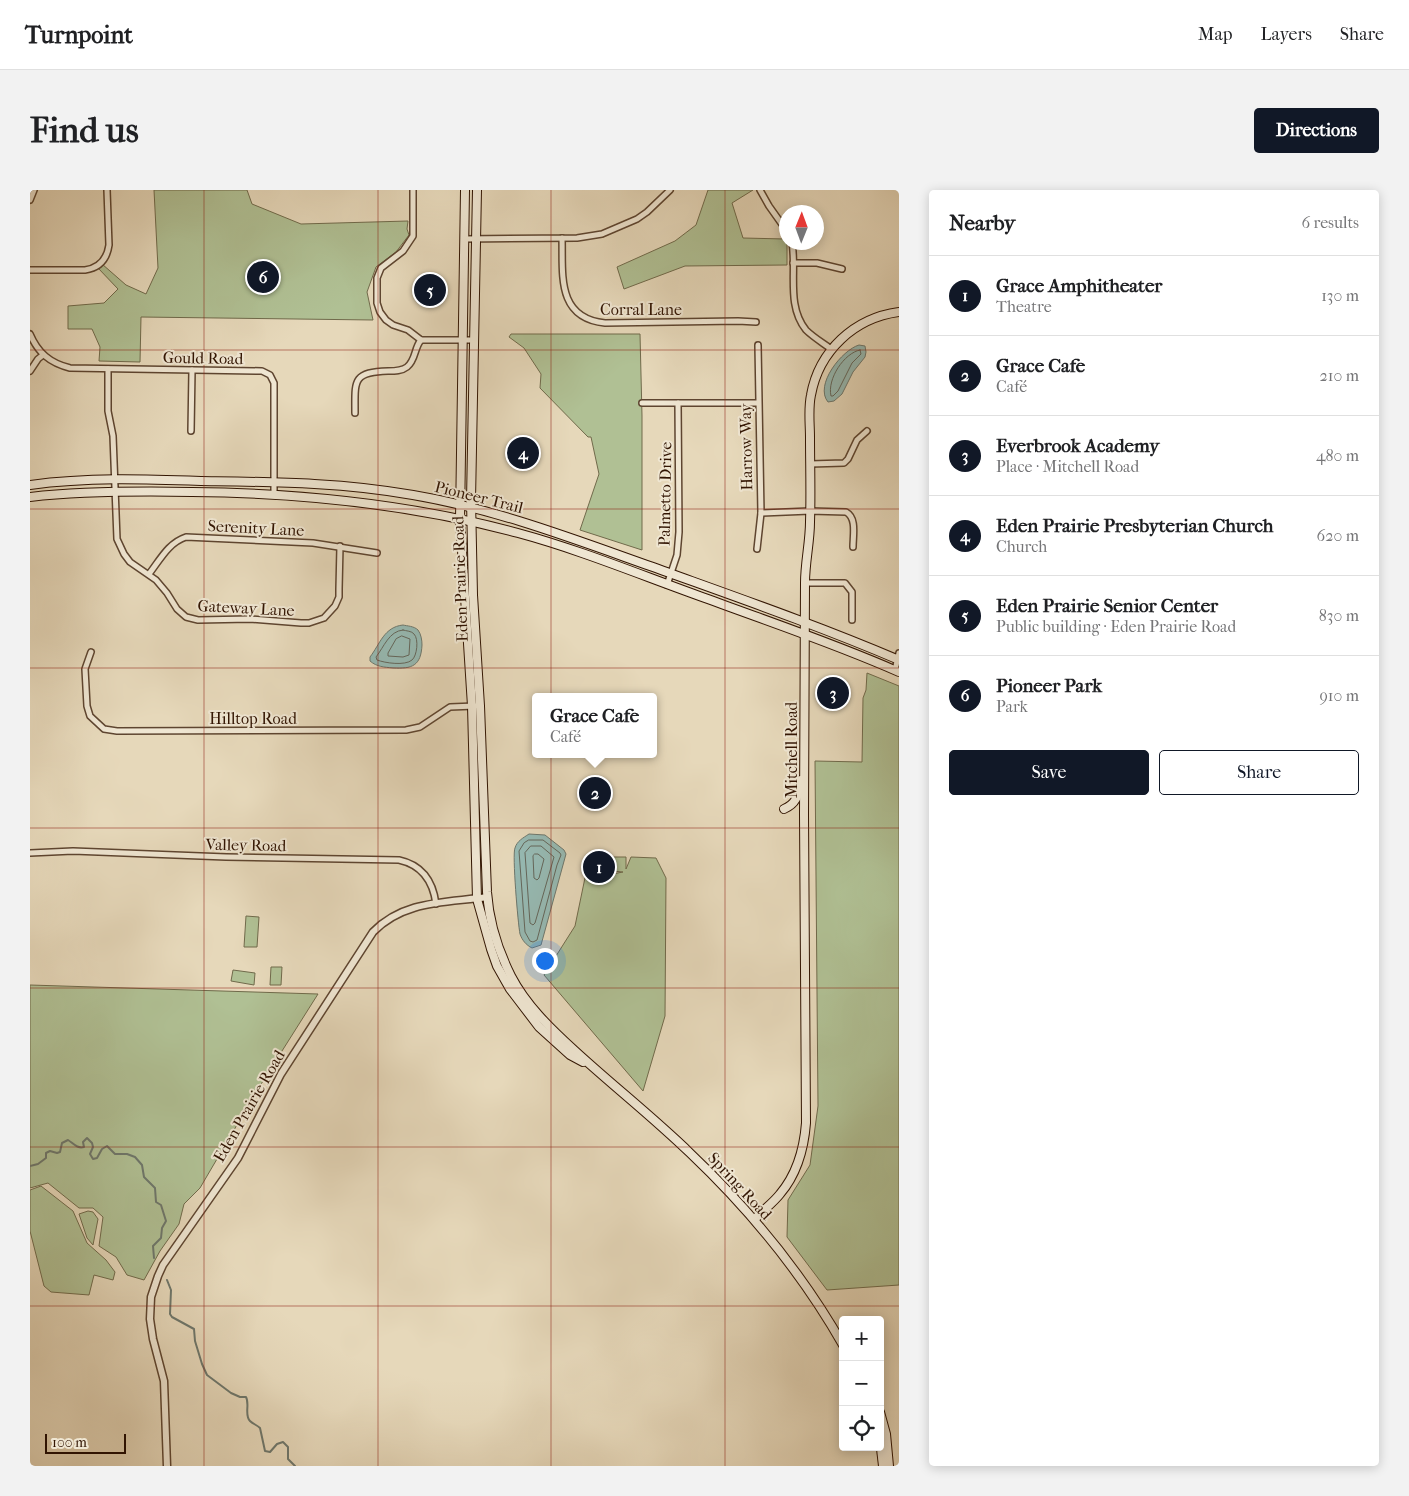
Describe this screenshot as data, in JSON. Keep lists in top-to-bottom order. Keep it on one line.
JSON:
{"streets":{"main road":["Pioneer Trail","Eden Prairie Road","Mitchell Road","Spring Road"],"street":["Corral Lane","Gould Road","Harrow Way","Palmetto Drive","Serenity Lane","Gateway Lane","Hilltop Road","Valley Road"]},"crossings":[["Gould Road","Gateway Lane"],["Palmetto Drive","Pioneer Trail"],["Pioneer Trail","Eden Prairie Road"],["Pioneer Trail","Gateway Lane"],["Pioneer Trail","Mitchell Road"],["Serenity Lane","Gateway Lane"],["Eden Prairie Road","Hilltop Road"],["Eden Prairie Road","Valley Road"],["Eden Prairie Road","Spring Road"],["Mitchell Road","Spring Road"]],"scale_bar":"100 m","north":"top","page":{"header":"Turnpoint","nav":["Map","Layers","Share"],"buttons":["Directions",["Save","Share"]],"title":"Find us","heading":["Nearby","6 results"],"list":[{"mark":"1","name":"Grace Amphitheater","note":"Theatre","value":"130 m"},{"mark":"2","name":"Grace Cafe","note":"Café","value":"210 m"},{"mark":"3","name":"Everbrook Academy","note":"Place · Mitchell Road","value":"480 m"},{"mark":"4","name":"Eden Prairie Presbyterian Church","note":"Church","value":"620 m"},{"mark":"5","name":"Eden Prairie Senior Center","note":"Public building · Eden Prairie Road","value":"830 m"},{"mark":"6","name":"Pioneer Park","note":"Park","value":"910 m"}],"pins":["6","5","4","3","2","1"],"popup":["Grace Cafe","Café"],"map_buttons":["+","−"],"scale":"100 m"}}
